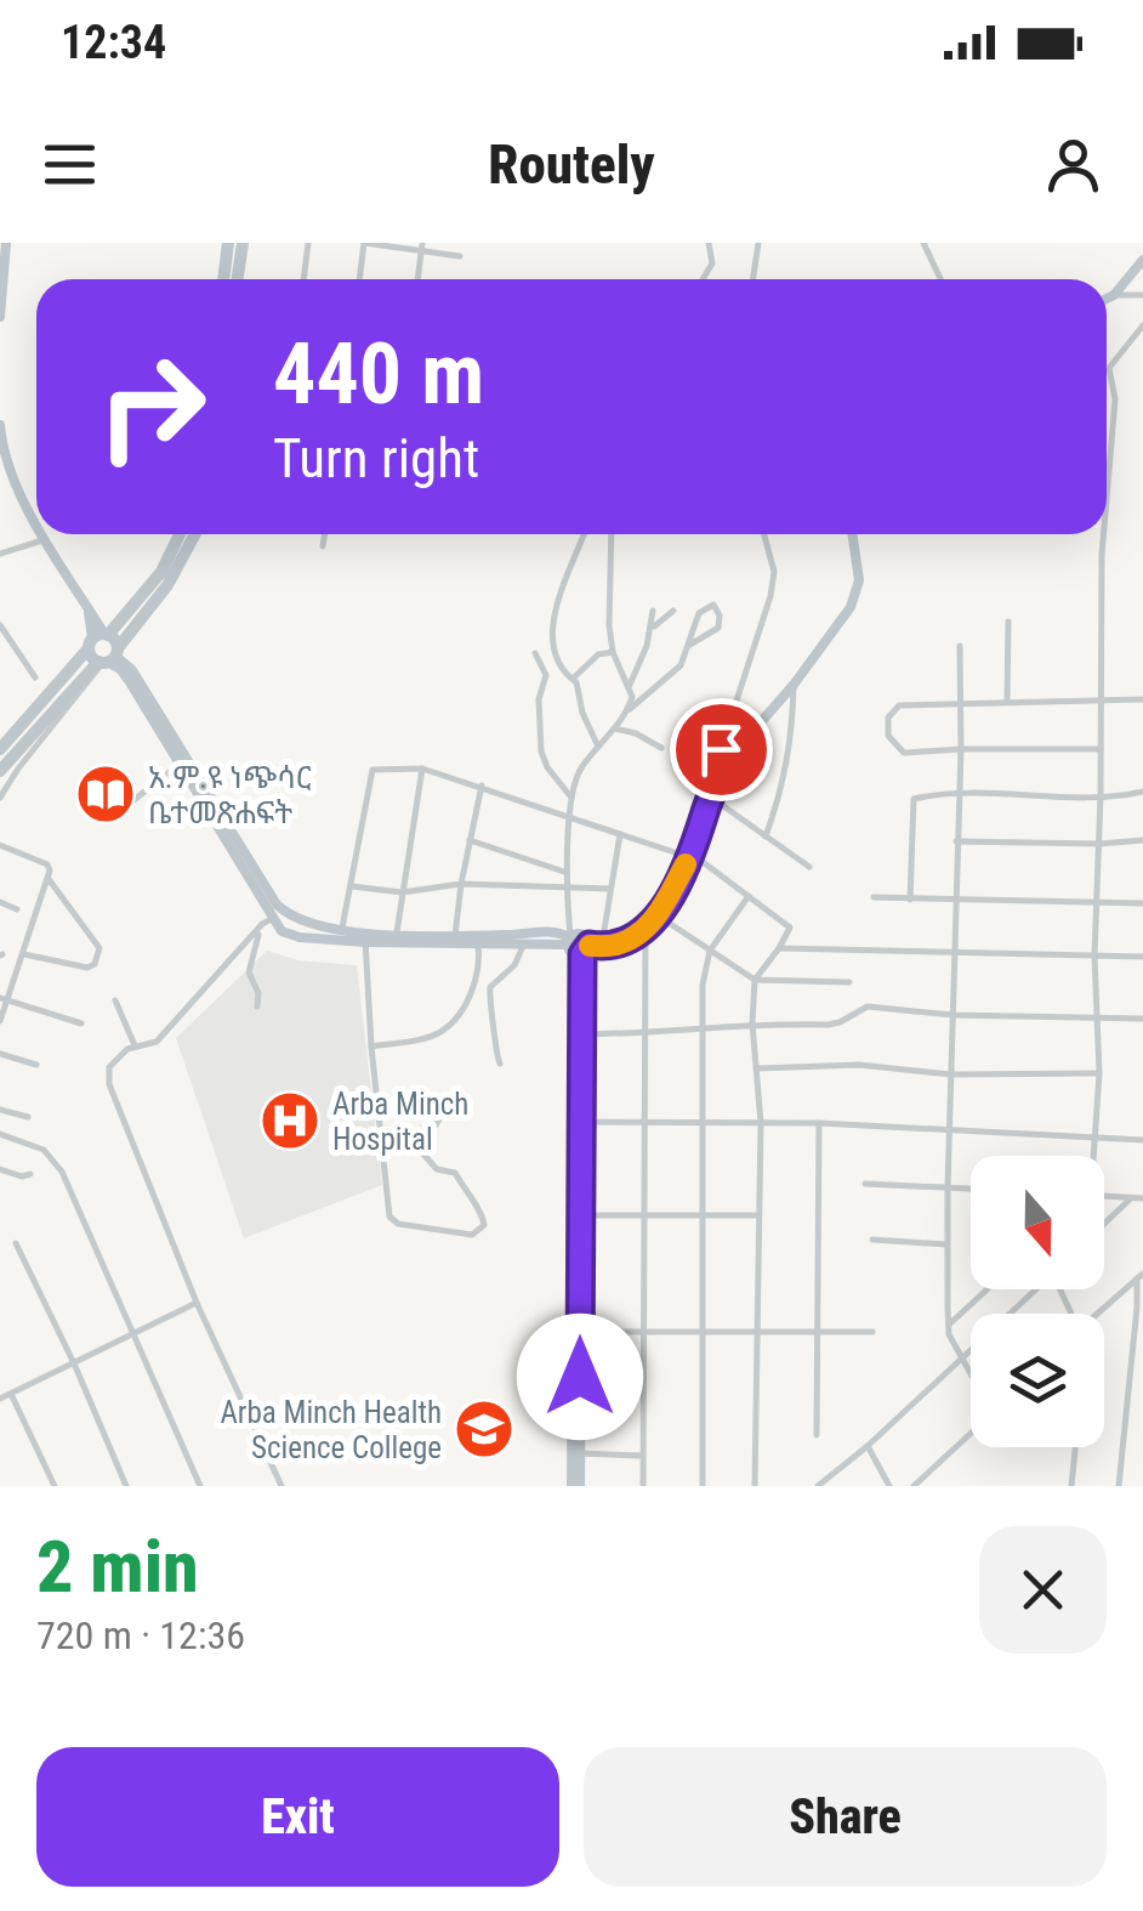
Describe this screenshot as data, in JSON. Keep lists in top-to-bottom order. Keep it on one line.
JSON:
{"places":{"library":["አ.ም.ዩ ነጭሳር ቤተመጽሐፍት"],"hospital":["Arba Minch Hospital"],"school or university":["Arba Minch Health Science College"]},"north":"bottom","page":{"status":"12:34","header":"Routely","turn":["440 m","Turn right"],"heading":["2 min","720 m · 12:36"],"buttons":["Exit","Share"]}}
